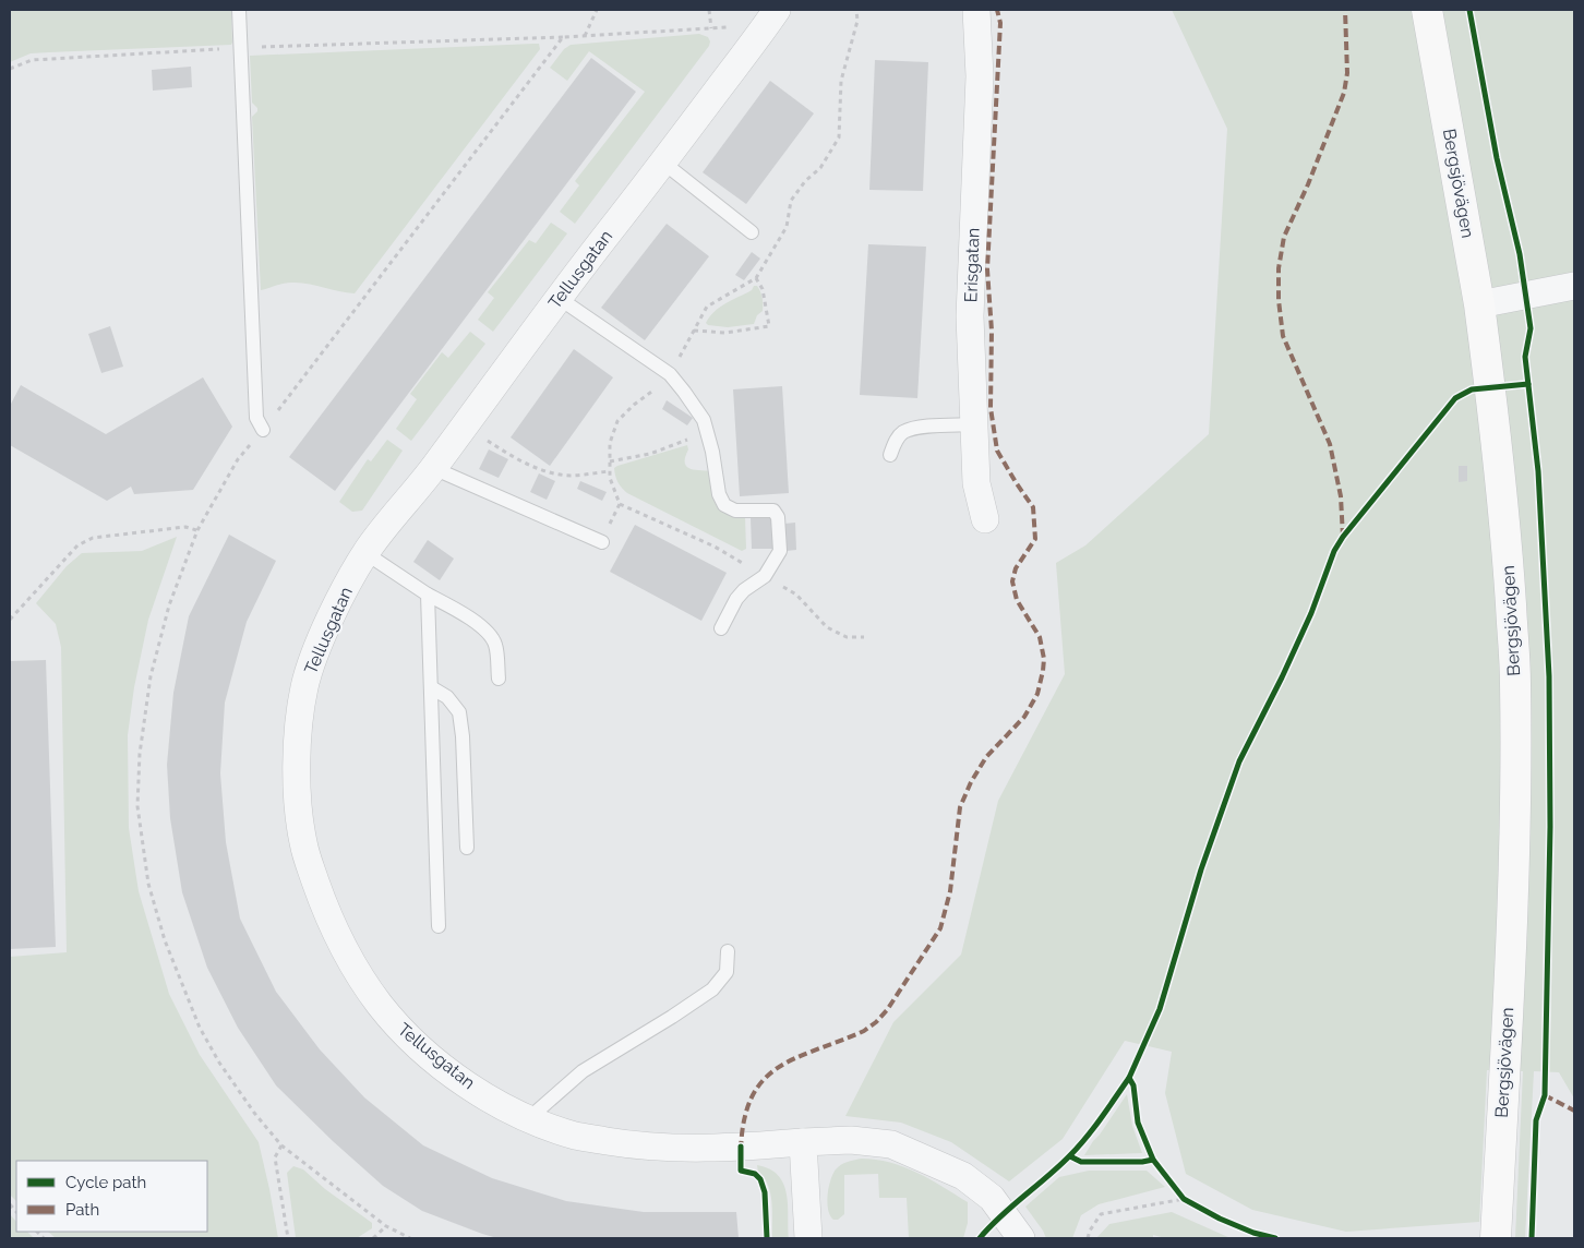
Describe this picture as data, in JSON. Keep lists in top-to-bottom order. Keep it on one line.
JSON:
{"streets":{"main road":["Bergsjövägen"],"street":["Erisgatan","Tellusgatan"]},"legend":["Cycle path","Path"]}
